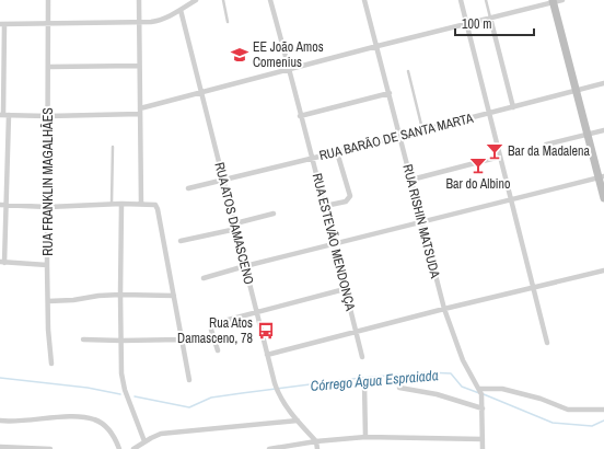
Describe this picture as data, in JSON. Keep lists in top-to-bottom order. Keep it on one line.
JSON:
{"streets":{"street":["RUA BARÃO DE SANTA MARTA","RUA FRANKLIN MAGALHÃES","RUA RISHIN MATSUDA","RUA ATOS DAMASCENO","RUA ESTEVÃO MENDONÇA"]},"crossings":[["RUA BARÃO DE SANTA MARTA","RUA RISHIN MATSUDA"],["RUA BARÃO DE SANTA MARTA","RUA ATOS DAMASCENO"],["RUA BARÃO DE SANTA MARTA","RUA ESTEVÃO MENDONÇA"]],"water":["Córrego Água Espraiada"],"places":{"school or university":["EE João Amos Comenius"],"bar":["Bar da Madalena","Bar do Albino"],"bus stop":["Rua Atos Damasceno, 78"]},"scale_bar":"100 m"}
